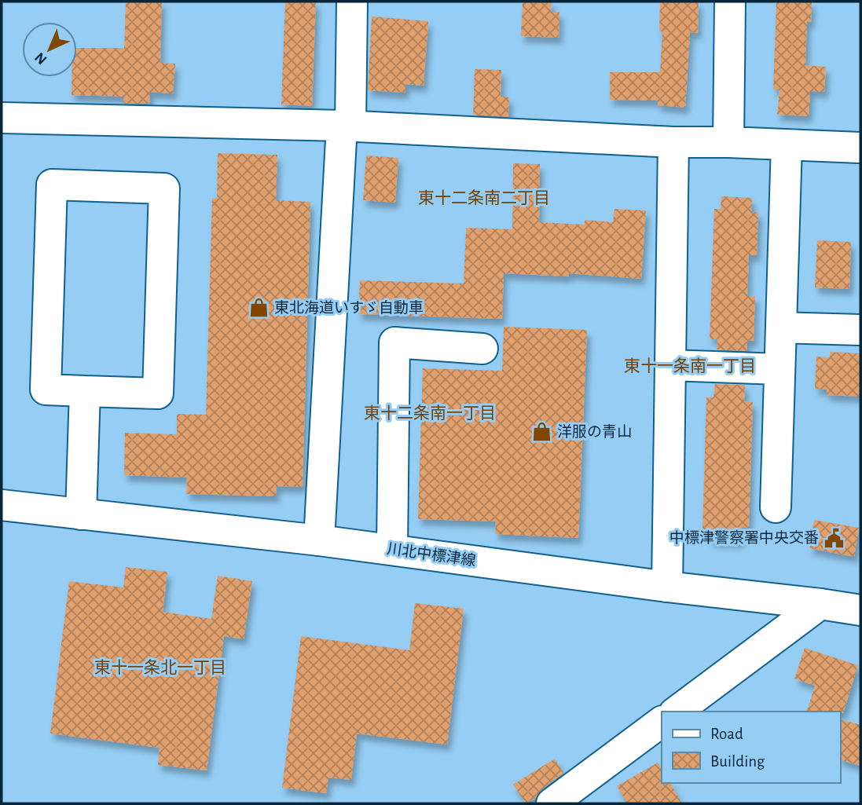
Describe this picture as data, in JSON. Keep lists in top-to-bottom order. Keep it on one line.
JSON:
{"streets":{"street":["川北中標津線"]},"districts":["東十二条南二丁目","東十一条南一丁目","東十二条南一丁目","東十一条北一丁目"],"places":{"shop":["東北海道いすゞ自動車","洋服の青山"],"public building":["中標津警察署中央交番"]},"legend":["Road","Building"],"north":"bottom left"}
